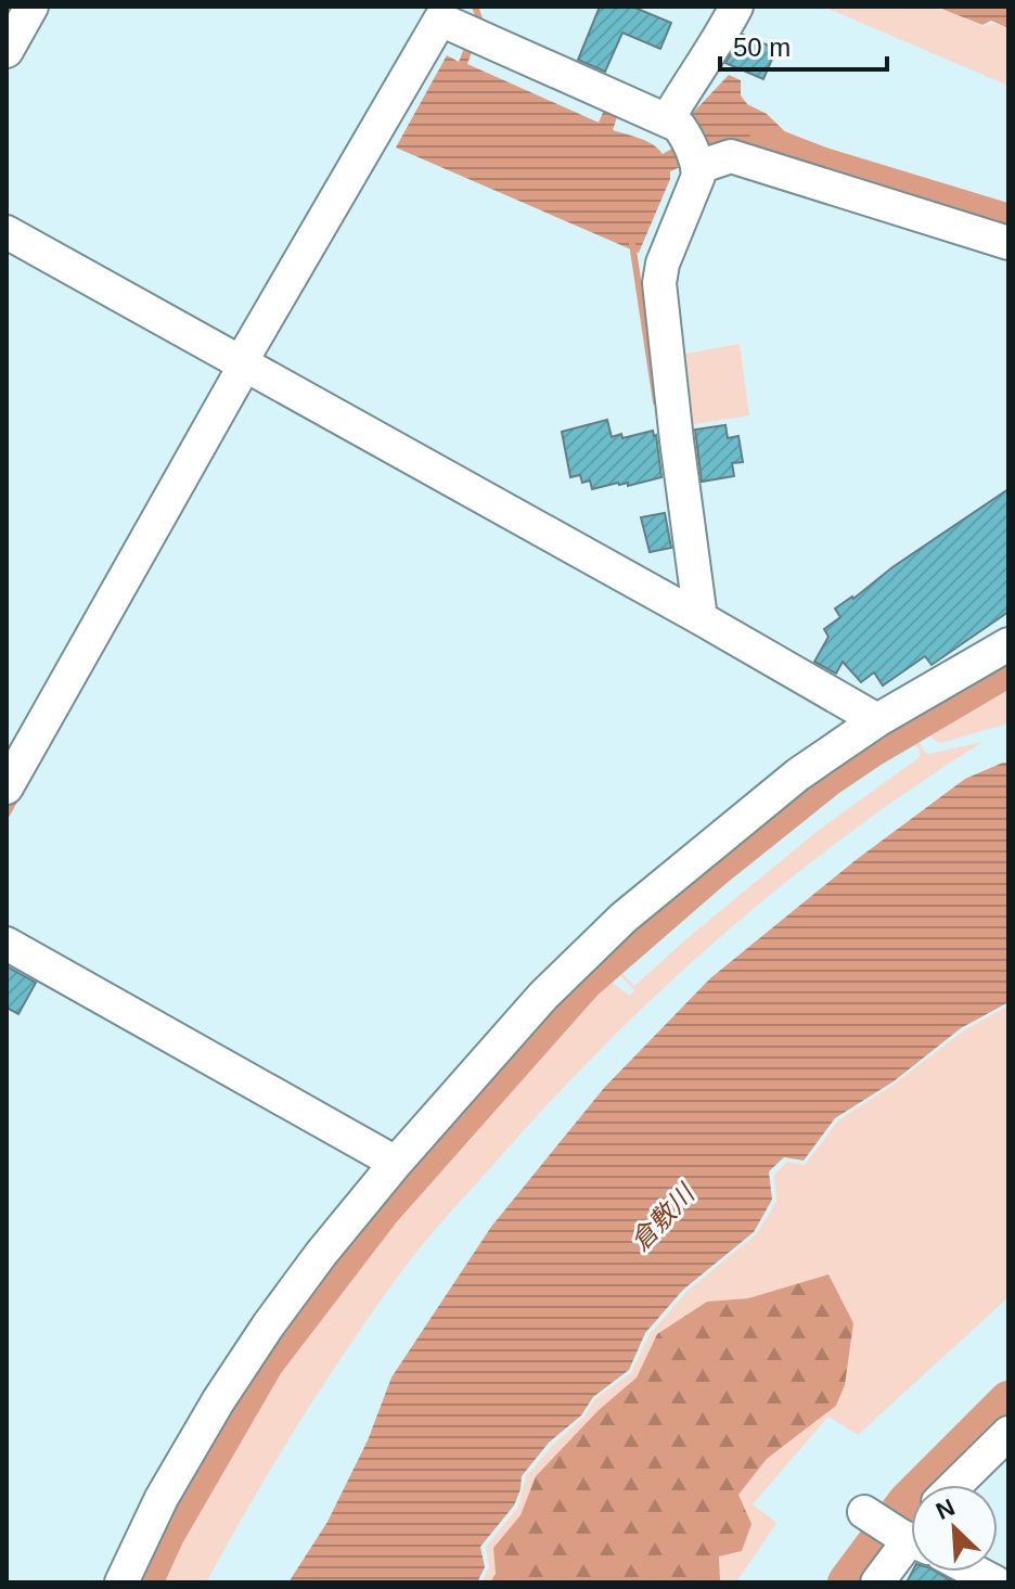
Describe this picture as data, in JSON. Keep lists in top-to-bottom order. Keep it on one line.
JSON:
{"water":["倉敷川"],"scale_bar":"50 m","north":"top left"}
